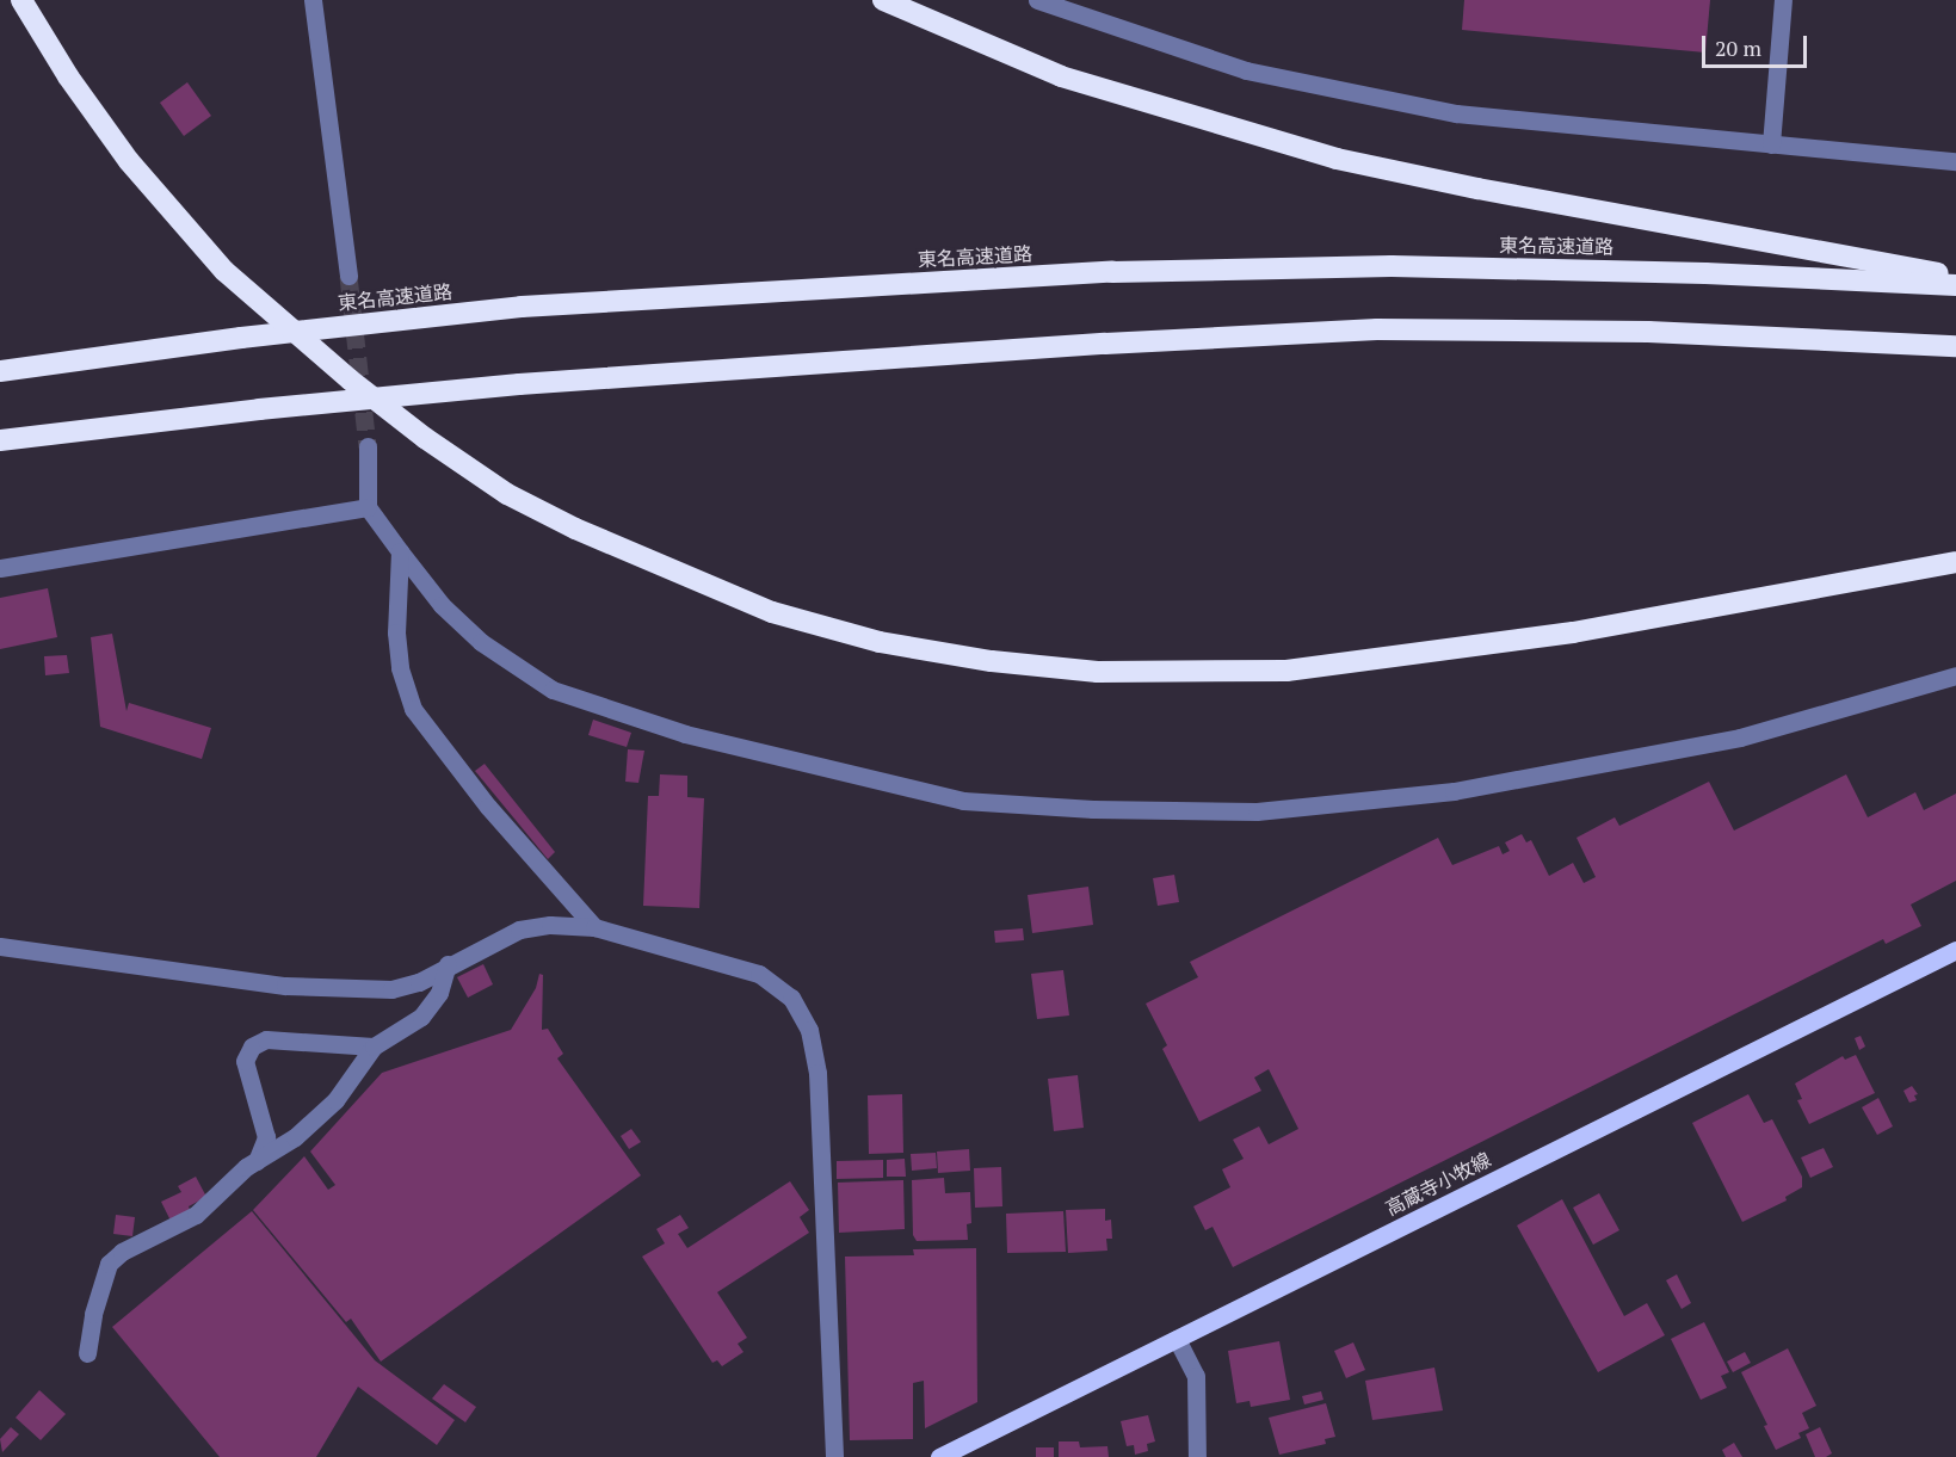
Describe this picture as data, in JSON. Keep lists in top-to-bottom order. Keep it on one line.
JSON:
{"streets":{"highway":["東名高速道路"],"main road":["高蔵寺小牧線"]},"scale_bar":"20 m"}
